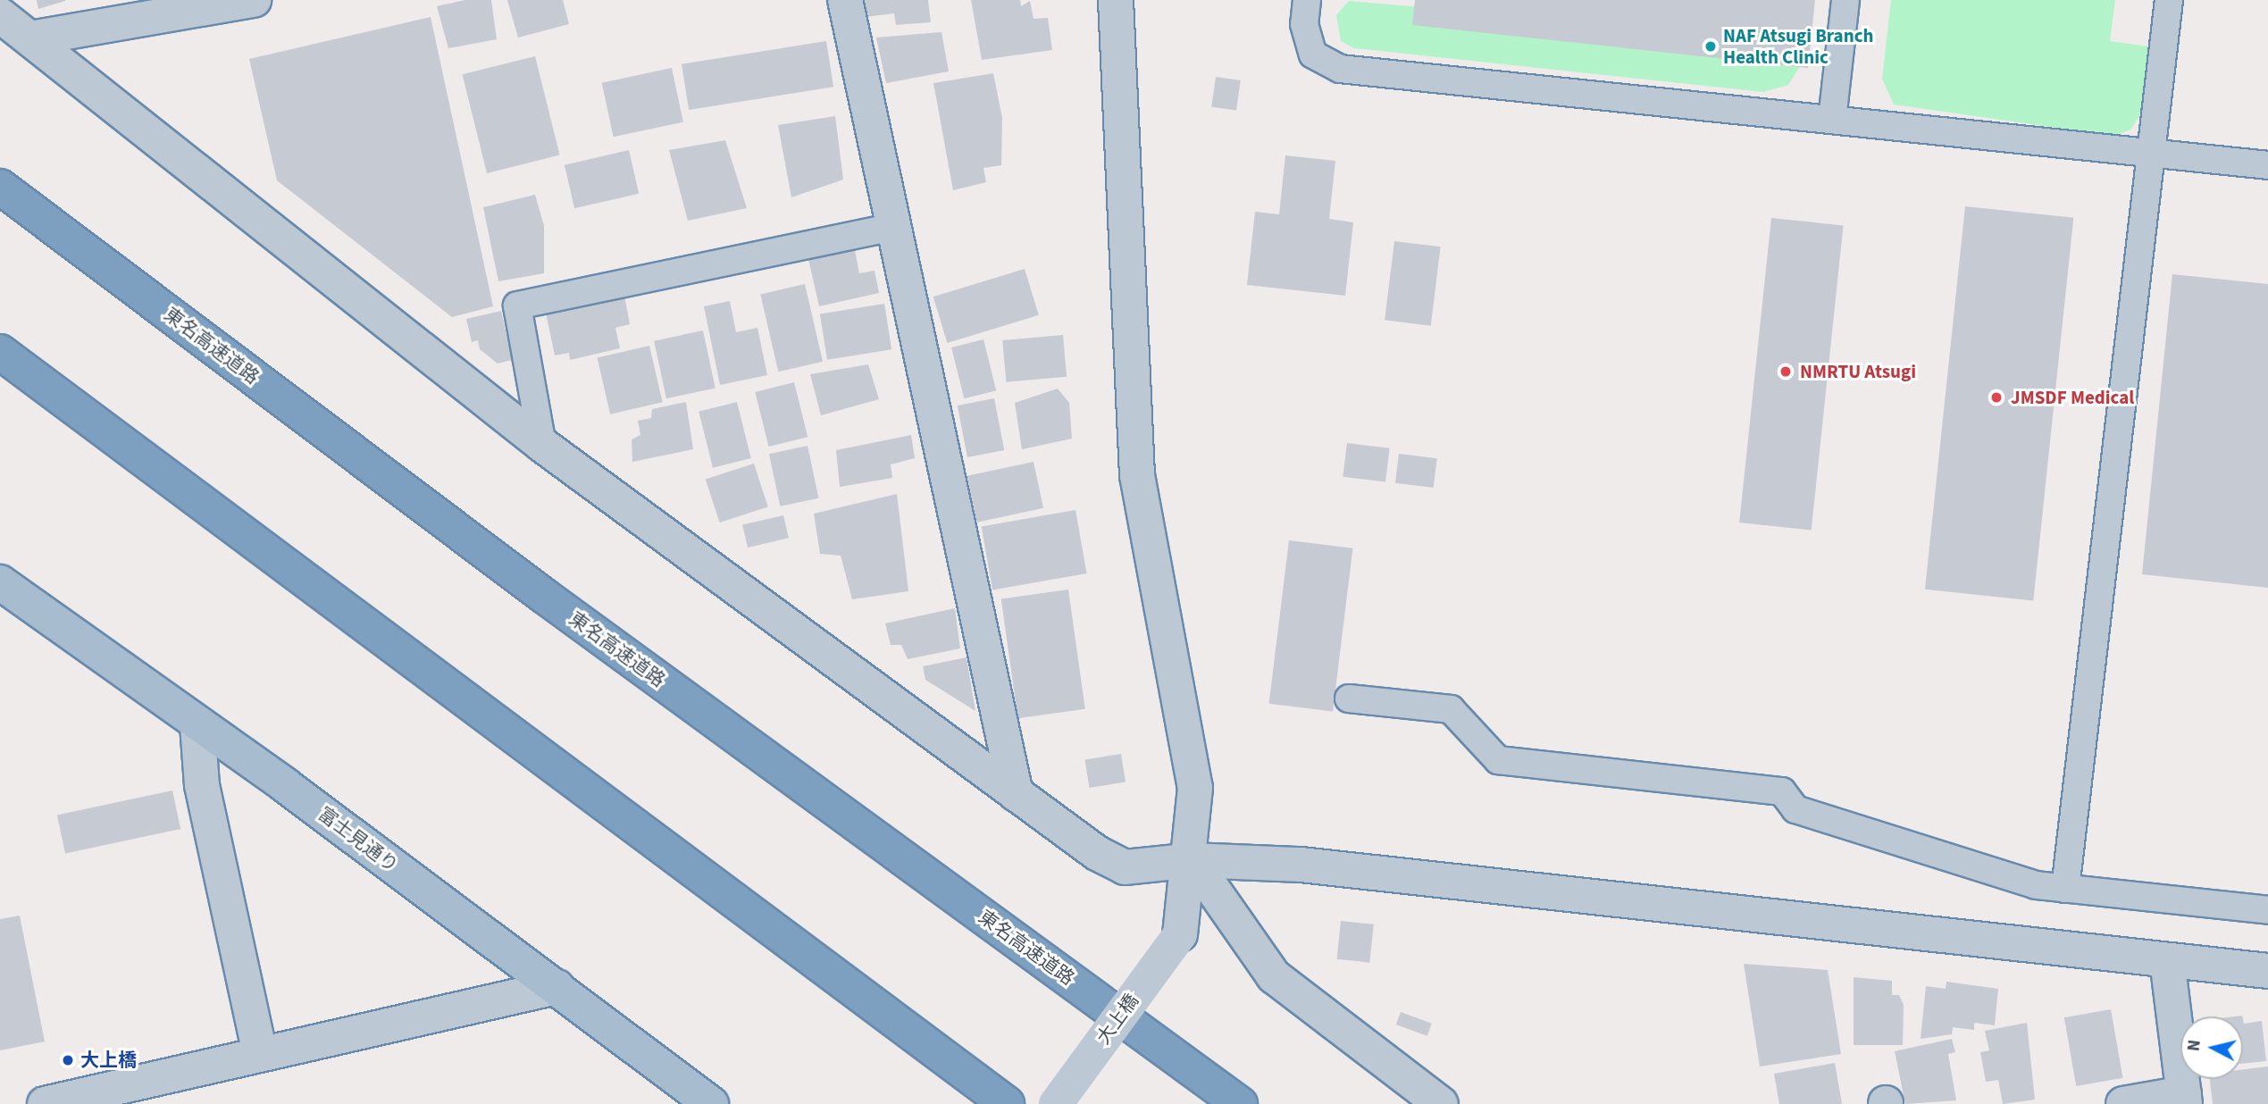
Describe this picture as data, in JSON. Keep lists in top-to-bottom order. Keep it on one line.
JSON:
{"streets":{"highway":["東名高速道路"],"main road":["富士見通り"],"street":["大上橋"]},"places":["NAF Atsugi Branch Health Clinic","NMRTU Atsugi","JMSDF Medical","大上橋"],"north":"left"}
